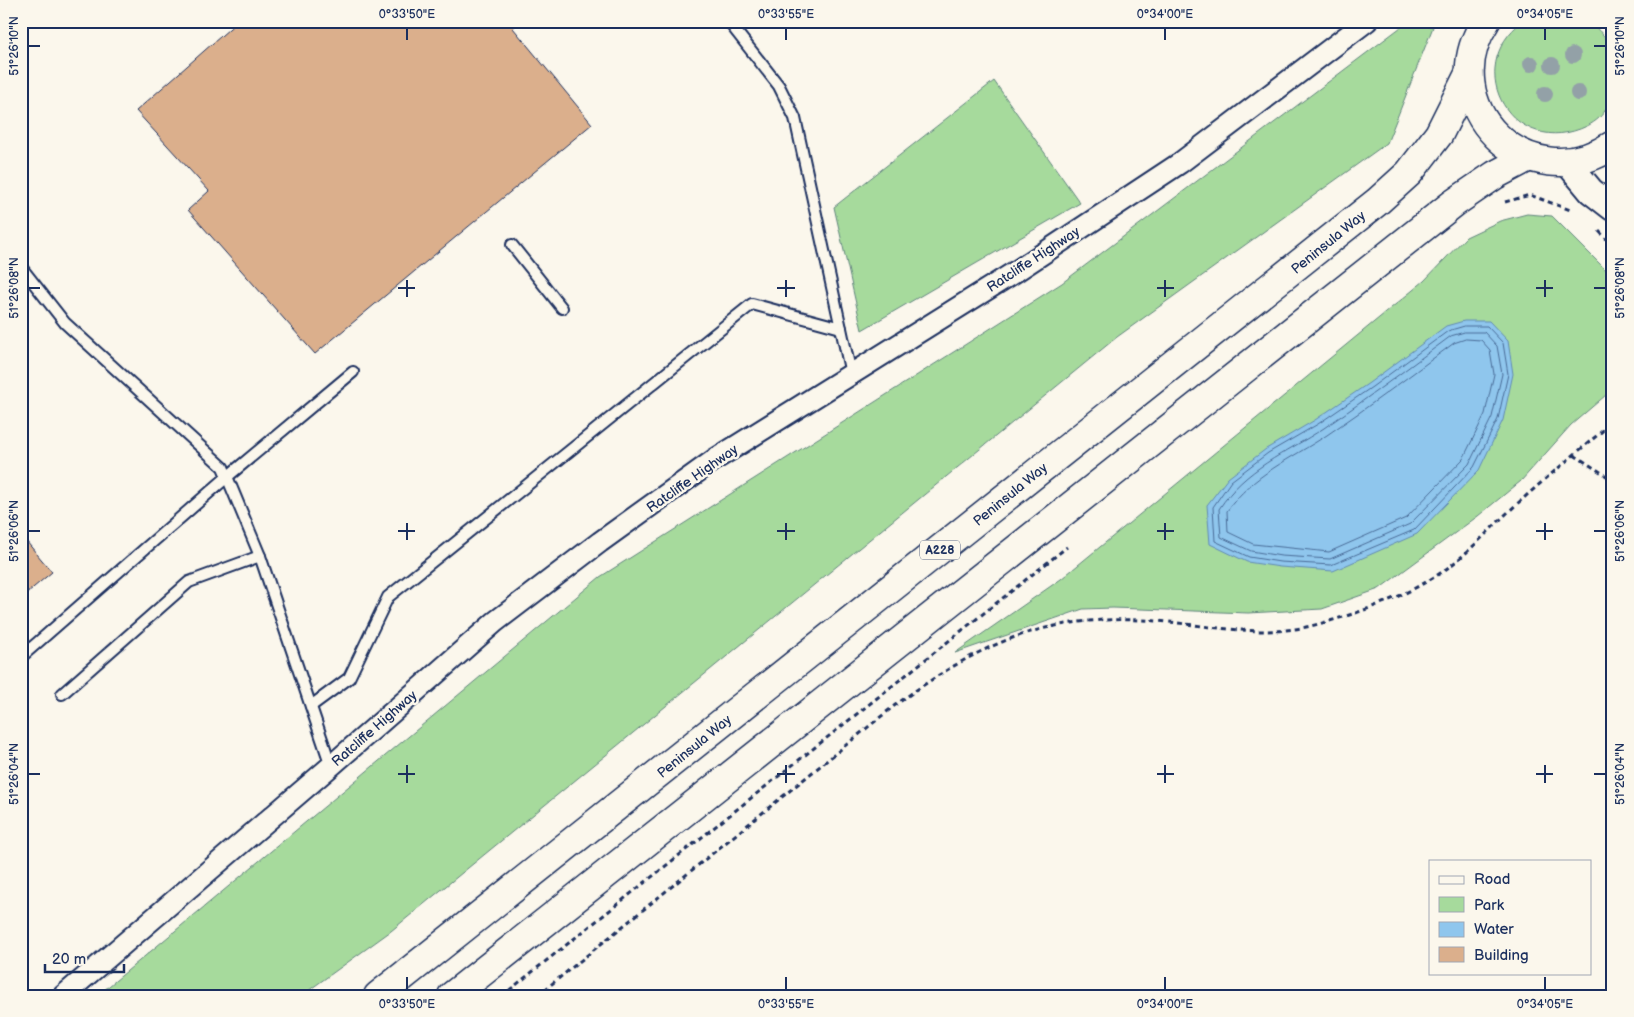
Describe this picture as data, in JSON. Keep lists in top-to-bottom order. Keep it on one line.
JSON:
{"streets":{"main road":["Peninsula Way","A228"],"street":["Ratcliffe Highway"]},"legend":["Road","Park","Water","Building"],"scale_bar":"20 m","coordinates":["0°33'50\"E","0°33'55\"E","0°34'00\"E","0°34'05\"E","51°26'10\"N","51°26'08\"N","51°26'06\"N","51°26'04\"N"]}
